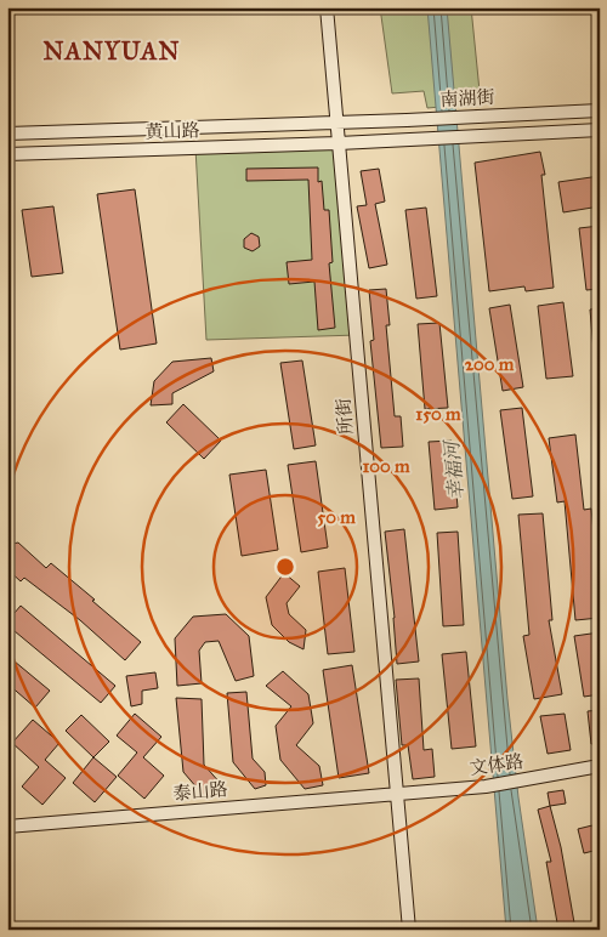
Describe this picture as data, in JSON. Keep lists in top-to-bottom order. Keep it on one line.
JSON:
{"streets":{"main road":["南湖街","黄山路","所街","文体路","泰山路"]},"crossings":[["南湖街","黄山路"],["南湖街","所街"],["黄山路","所街"],["所街","文体路"],["所街","泰山路"],["文体路","泰山路"]],"districts":["NANYUAN"],"water":["幸福河"],"rings":["200 m","150 m","100 m","50 m"]}
